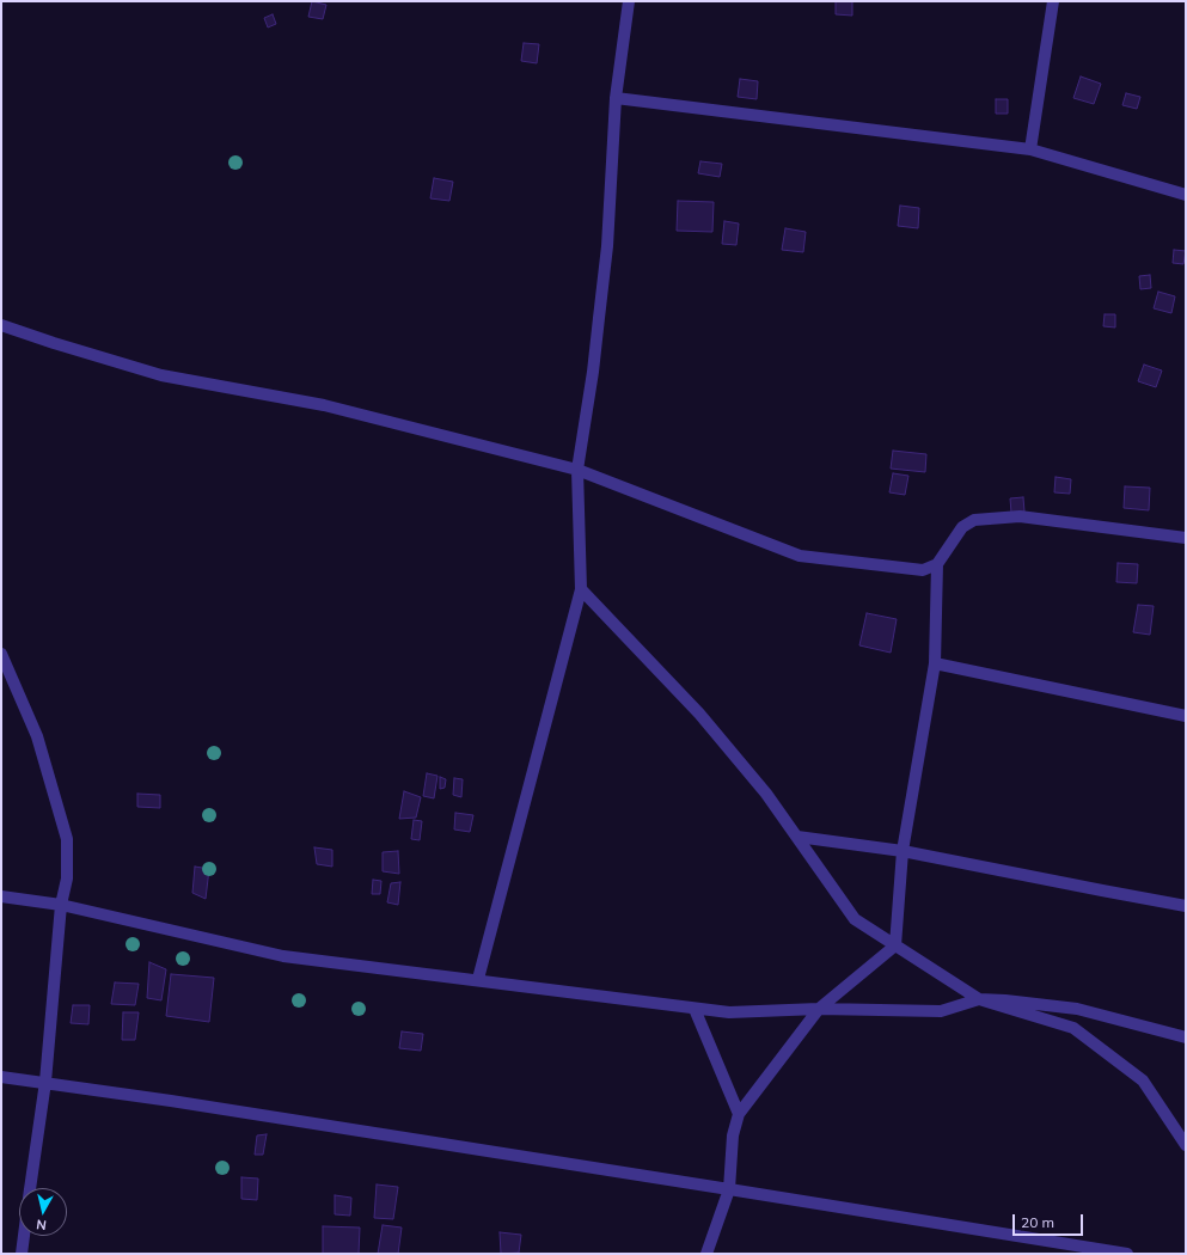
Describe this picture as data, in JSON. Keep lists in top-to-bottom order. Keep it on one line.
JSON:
{"scale_bar":"20 m","north":"bottom"}
